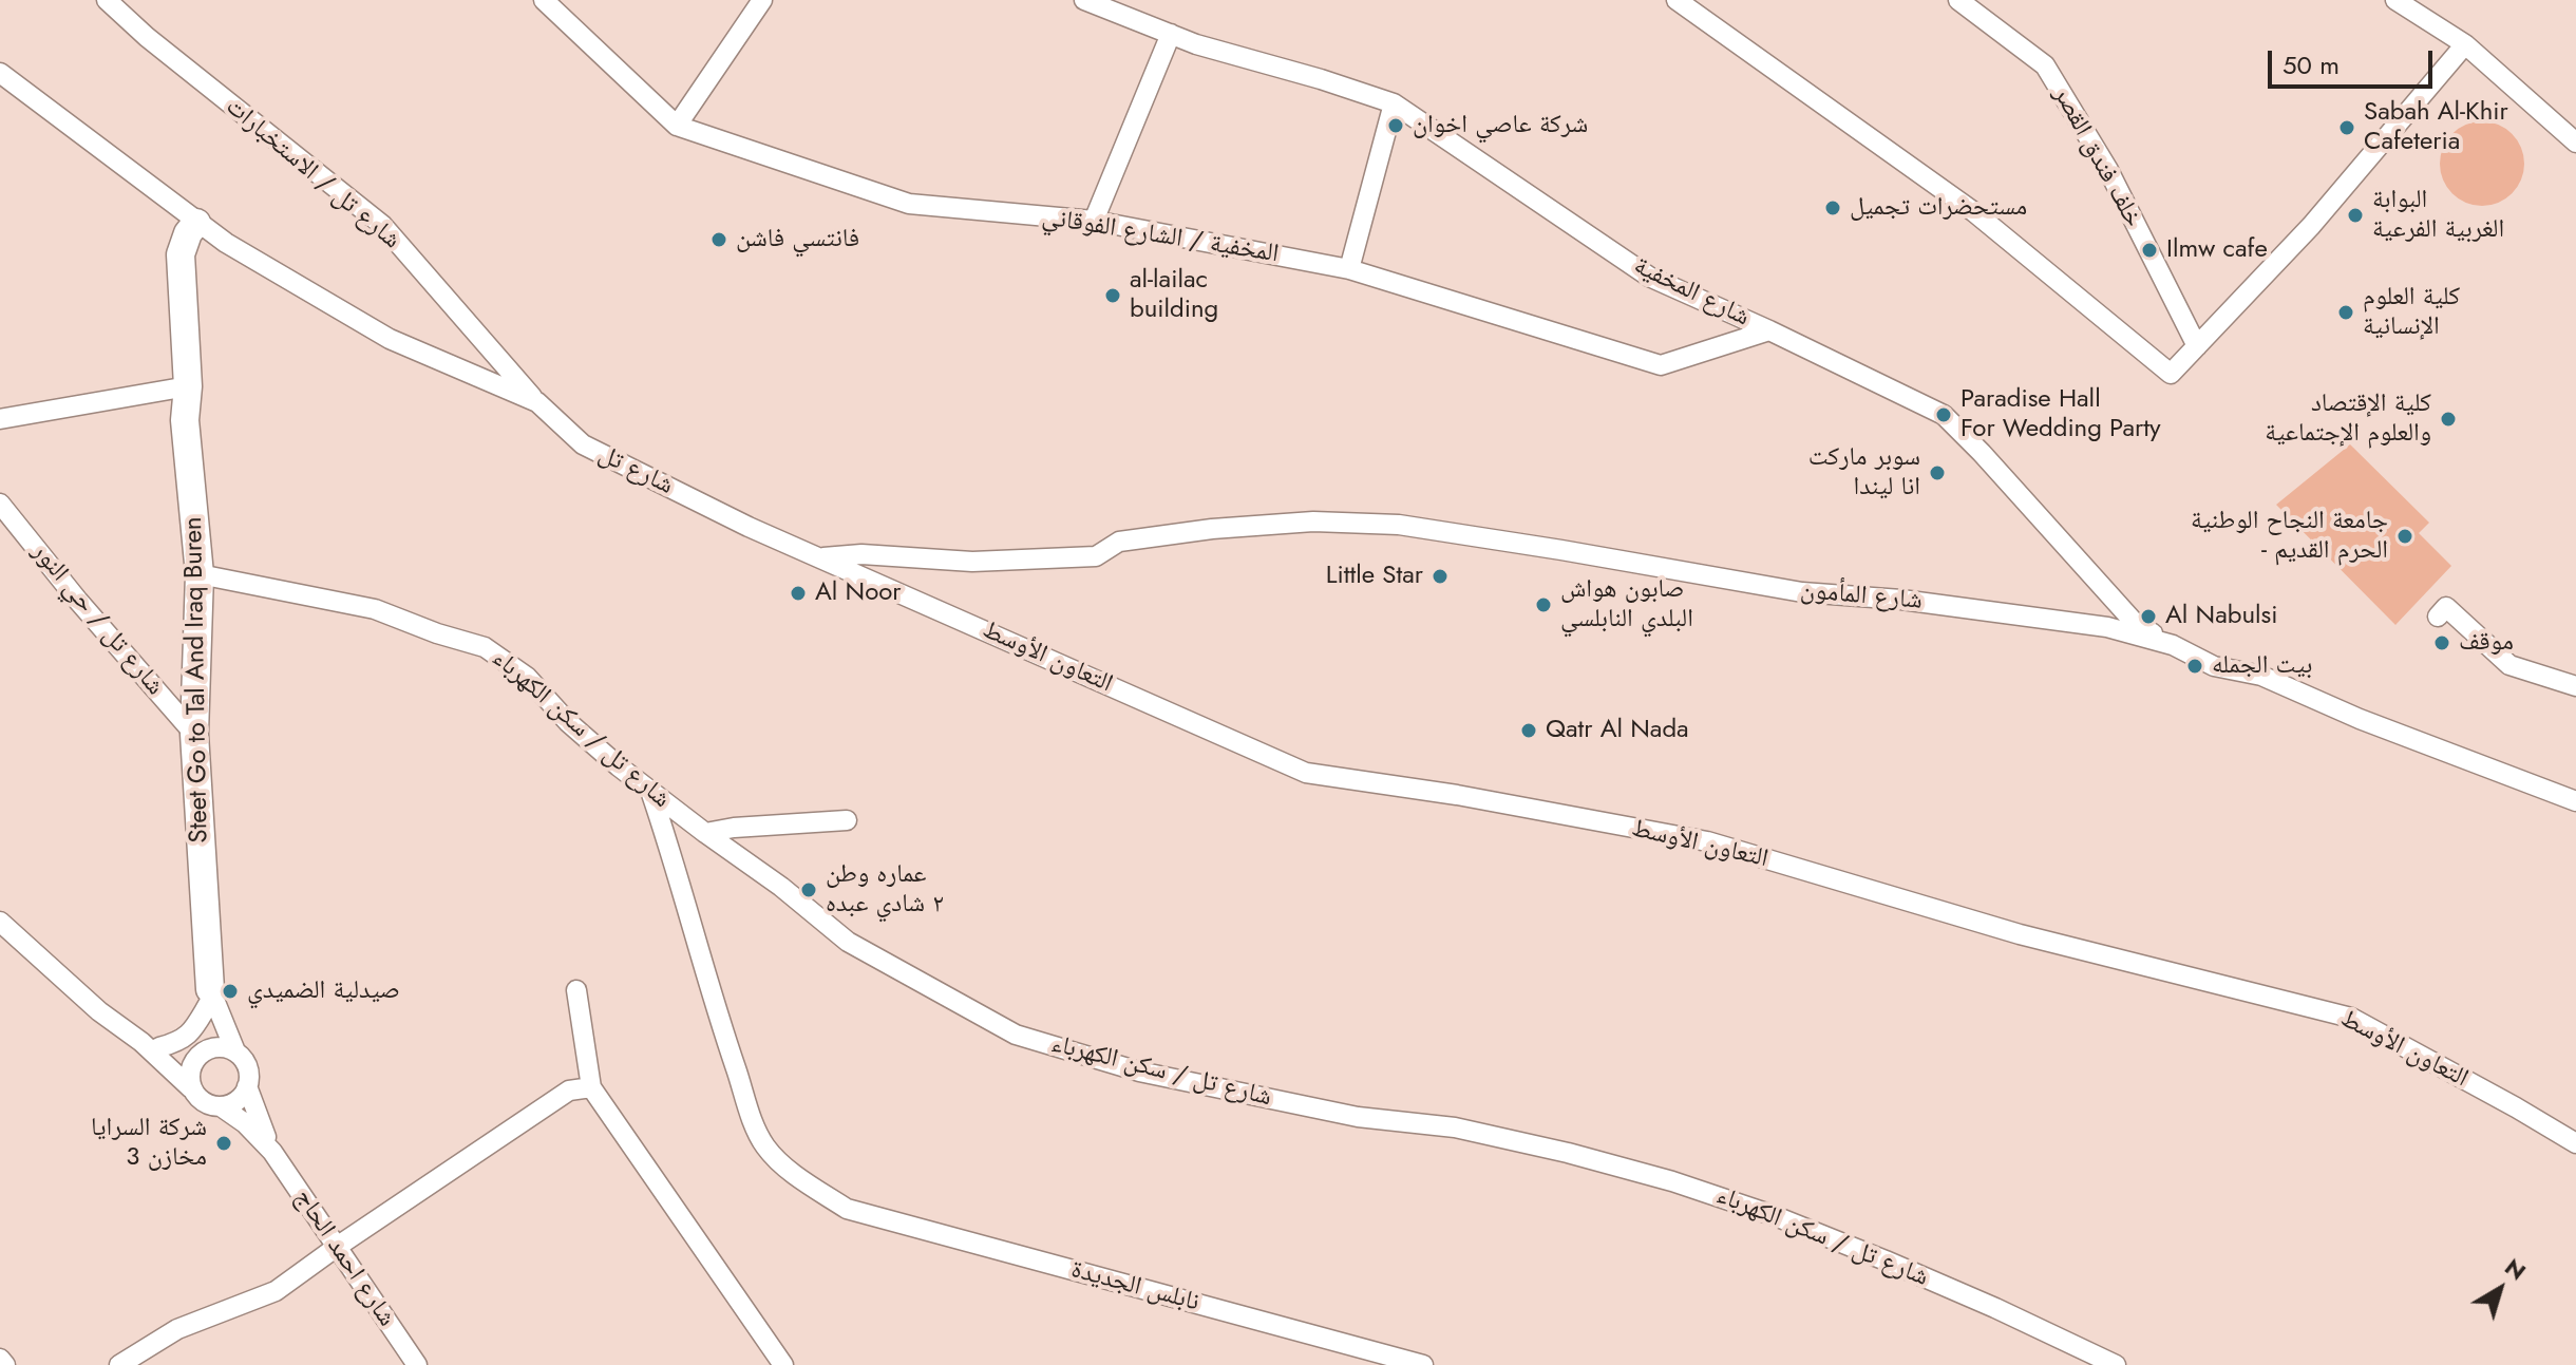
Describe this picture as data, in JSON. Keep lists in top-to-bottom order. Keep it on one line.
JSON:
{"streets":{"street":["خلف فندق القصر","شارع تل / الاستخبارات","المخفية / الشارع الفوقاني","شارع المخفية","شارع تل","شارع المأمون","شارع تل / حي النور","التعاون الأوسط","Steet Go to Tal And Iraq Buren","شارع تل / سكن الكهرباء","شارع احمد الحاج","نابلس الجديدة"]},"crossings":[["شارع تل / الاستخبارات","شارع تل"],["المخفية / الشارع الفوقاني","شارع المخفية"],["شارع المخفية","شارع المأمون"],["شارع تل","شارع المأمون"],["شارع تل","التعاون الأوسط"],["شارع تل","Steet Go to Tal And Iraq Buren"],["شارع تل / حي النور","Steet Go to Tal And Iraq Buren"],["Steet Go to Tal And Iraq Buren","شارع تل / سكن الكهرباء"],["شارع تل / سكن الكهرباء","نابلس الجديدة"]],"places":["شركة عاصي اخوان","Sabah Al-Khir Cafeteria","مستحضرات تجميل","البوابة الغربية الفرعية","فانتسي فاشن","Ilmw cafe","al-lailac building","كلية العلوم الإنسانية","Paradise Hall For Wedding Party","كلية الإقتصاد والعلوم الإجتماعية","سوبر ماركت انا ليندا","جامعة النجاح الوطنية - الحرم القديم","Little Star","Al Noor","صابون هواش البلدي النابلسي","Al Nabulsi","موقف","بيت الجمله","Qatr Al Nada","عماره وطن ٢ شادي عبده","صيدلية الضميدي","شركة السرايا 3 مخازن"],"scale_bar":"50 m","north":"top right"}
